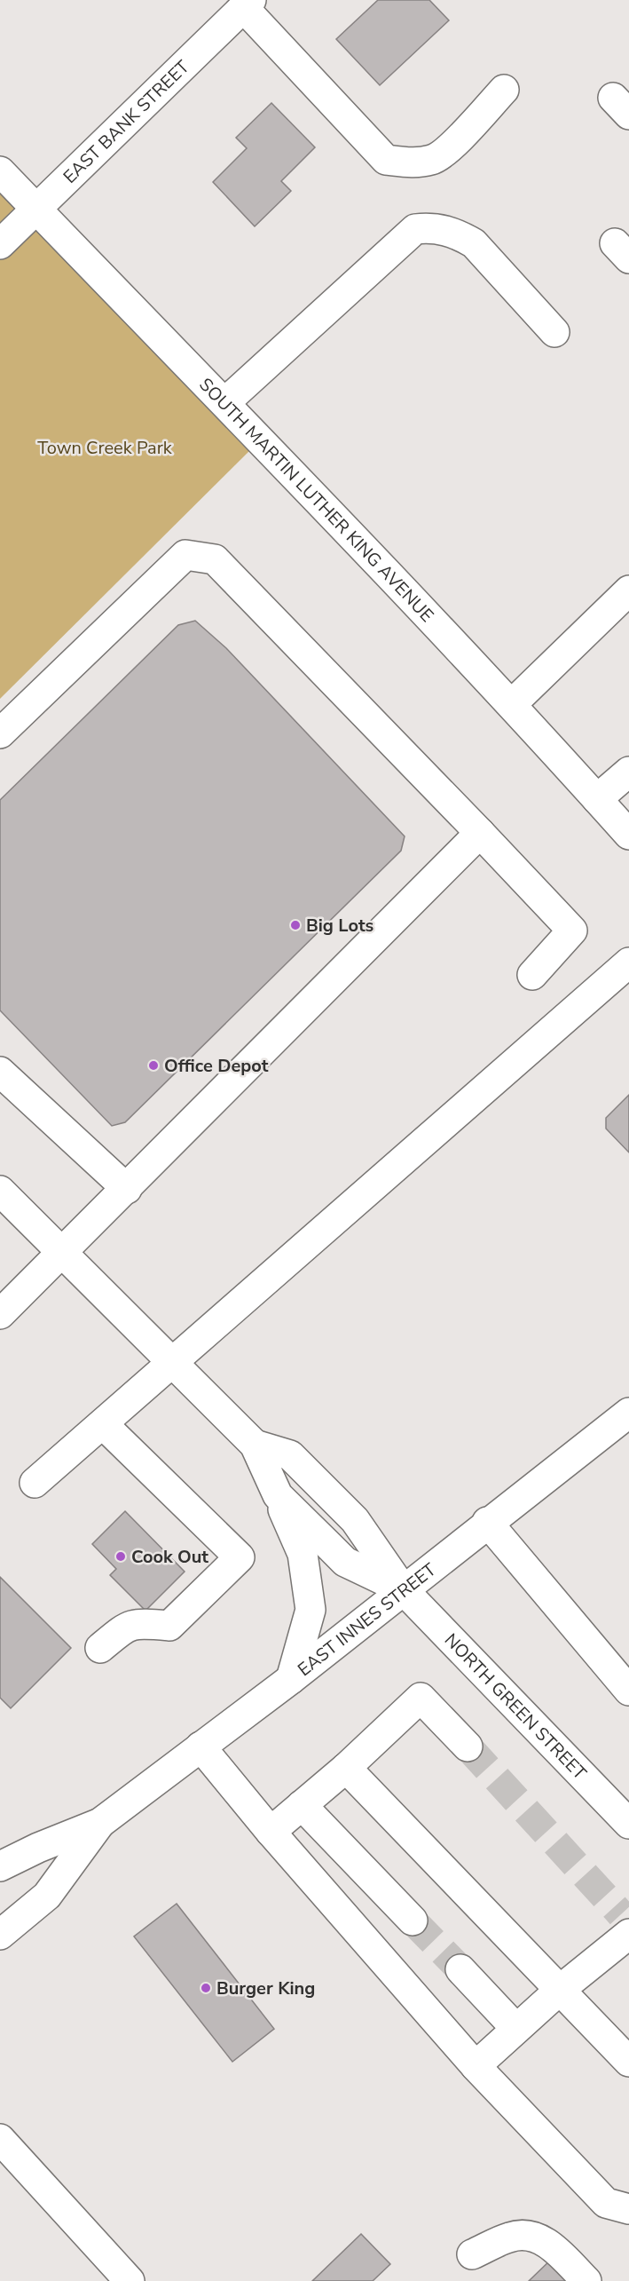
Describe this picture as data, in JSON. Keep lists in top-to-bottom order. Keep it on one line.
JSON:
{"streets":{"street":["EAST BANK STREET","SOUTH MARTIN LUTHER KING AVENUE","EAST INNES STREET","NORTH GREEN STREET"]},"crossings":[["EAST BANK STREET","SOUTH MARTIN LUTHER KING AVENUE"],["EAST INNES STREET","NORTH GREEN STREET"]],"parks":["Town Creek Park"],"places":["Big Lots","Office Depot","Cook Out","Burger King"]}
